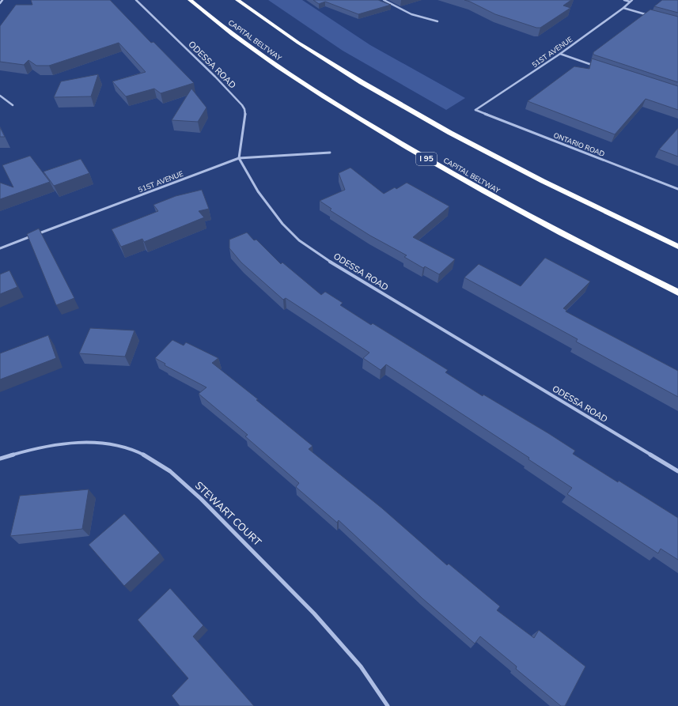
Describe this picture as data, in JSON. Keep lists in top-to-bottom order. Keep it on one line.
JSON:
{"streets":{"highway":["CAPITAL BELTWAY","I 95"],"street":["51ST AVENUE","ODESSA ROAD","ONTARIO ROAD","STEWART COURT"]},"crossings":[["51ST AVENUE","ODESSA ROAD"],["51ST AVENUE","ONTARIO ROAD"]]}
